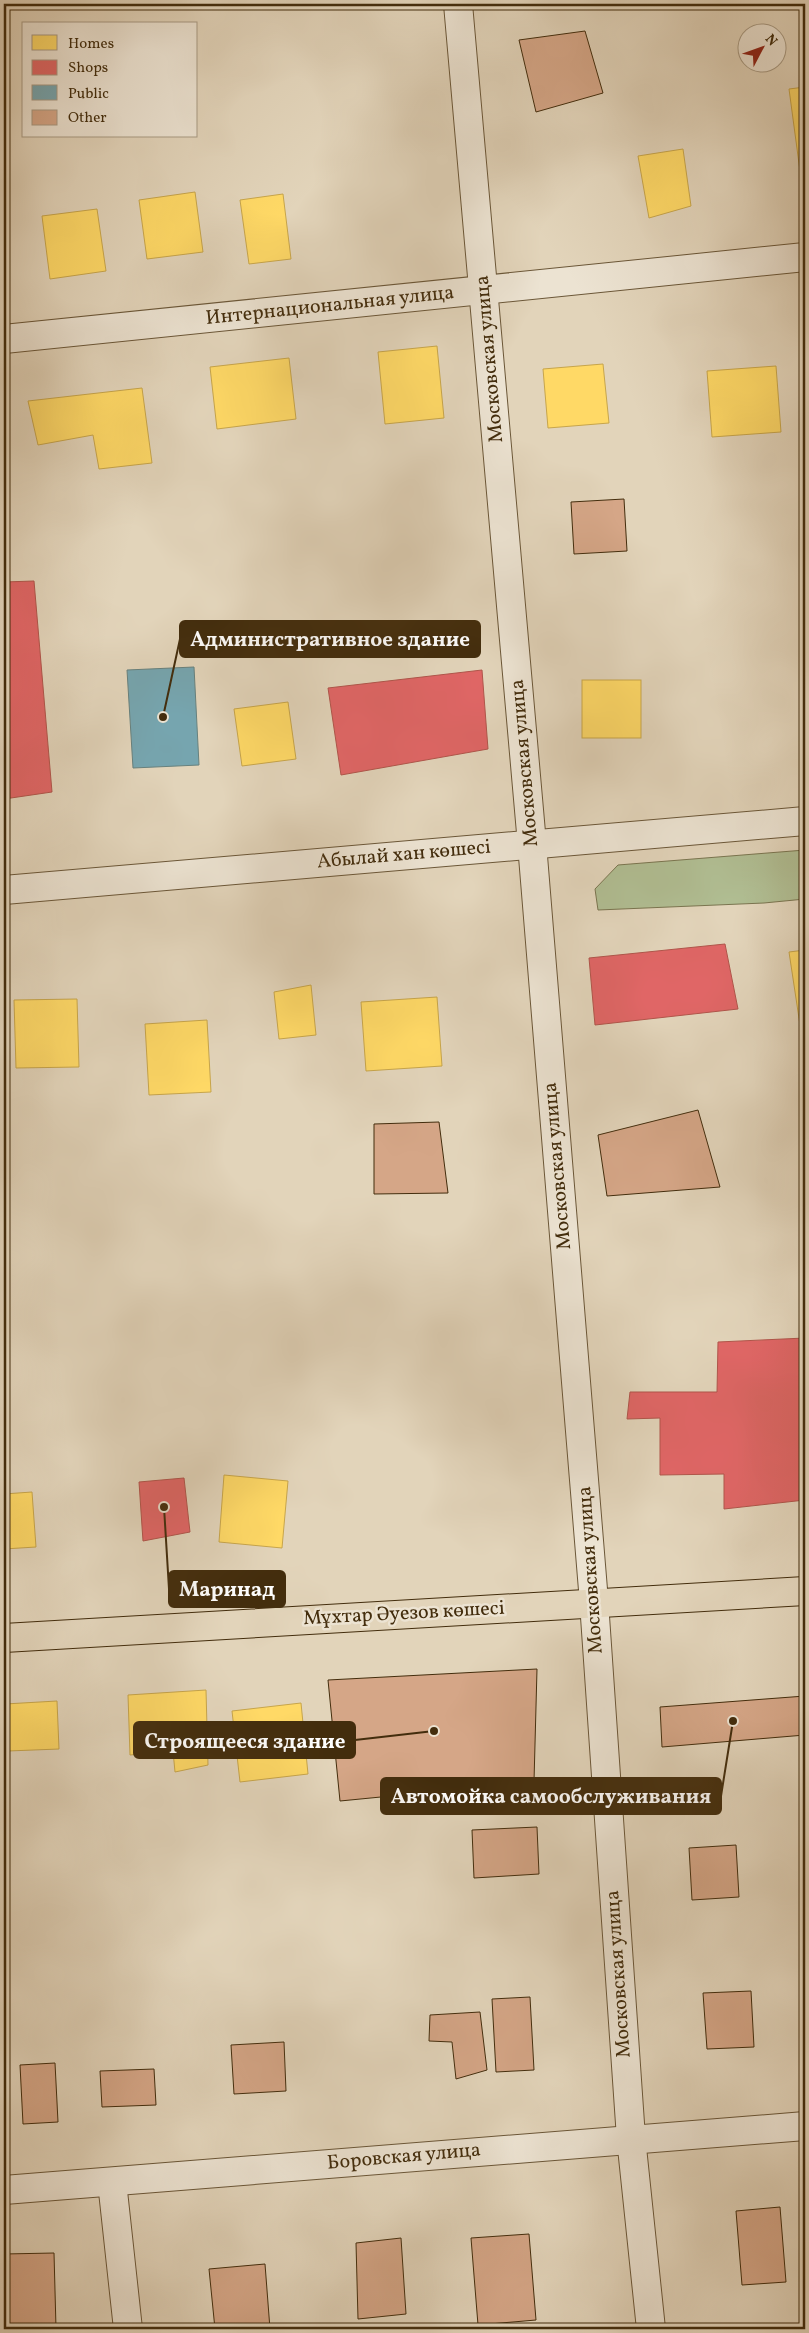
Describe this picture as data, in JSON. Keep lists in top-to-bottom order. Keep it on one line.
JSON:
{"streets":{"main road":["Мұхтар Әуезов көшесі"],"street":["Интернациональная улица","Московская улица","Абылай хан көшесі","Боровская улица"]},"crossings":[["Интернациональная улица","Московская улица"],["Московская улица","Абылай хан көшесі"],["Московская улица","Мұхтар Әуезов көшесі"],["Московская улица","Боровская улица"]],"places":["Административное здание","Маринад","Автомойка самообслуживания","Строящееся здание"],"legend":["Homes","Shops","Public","Other"],"north":"top right"}
